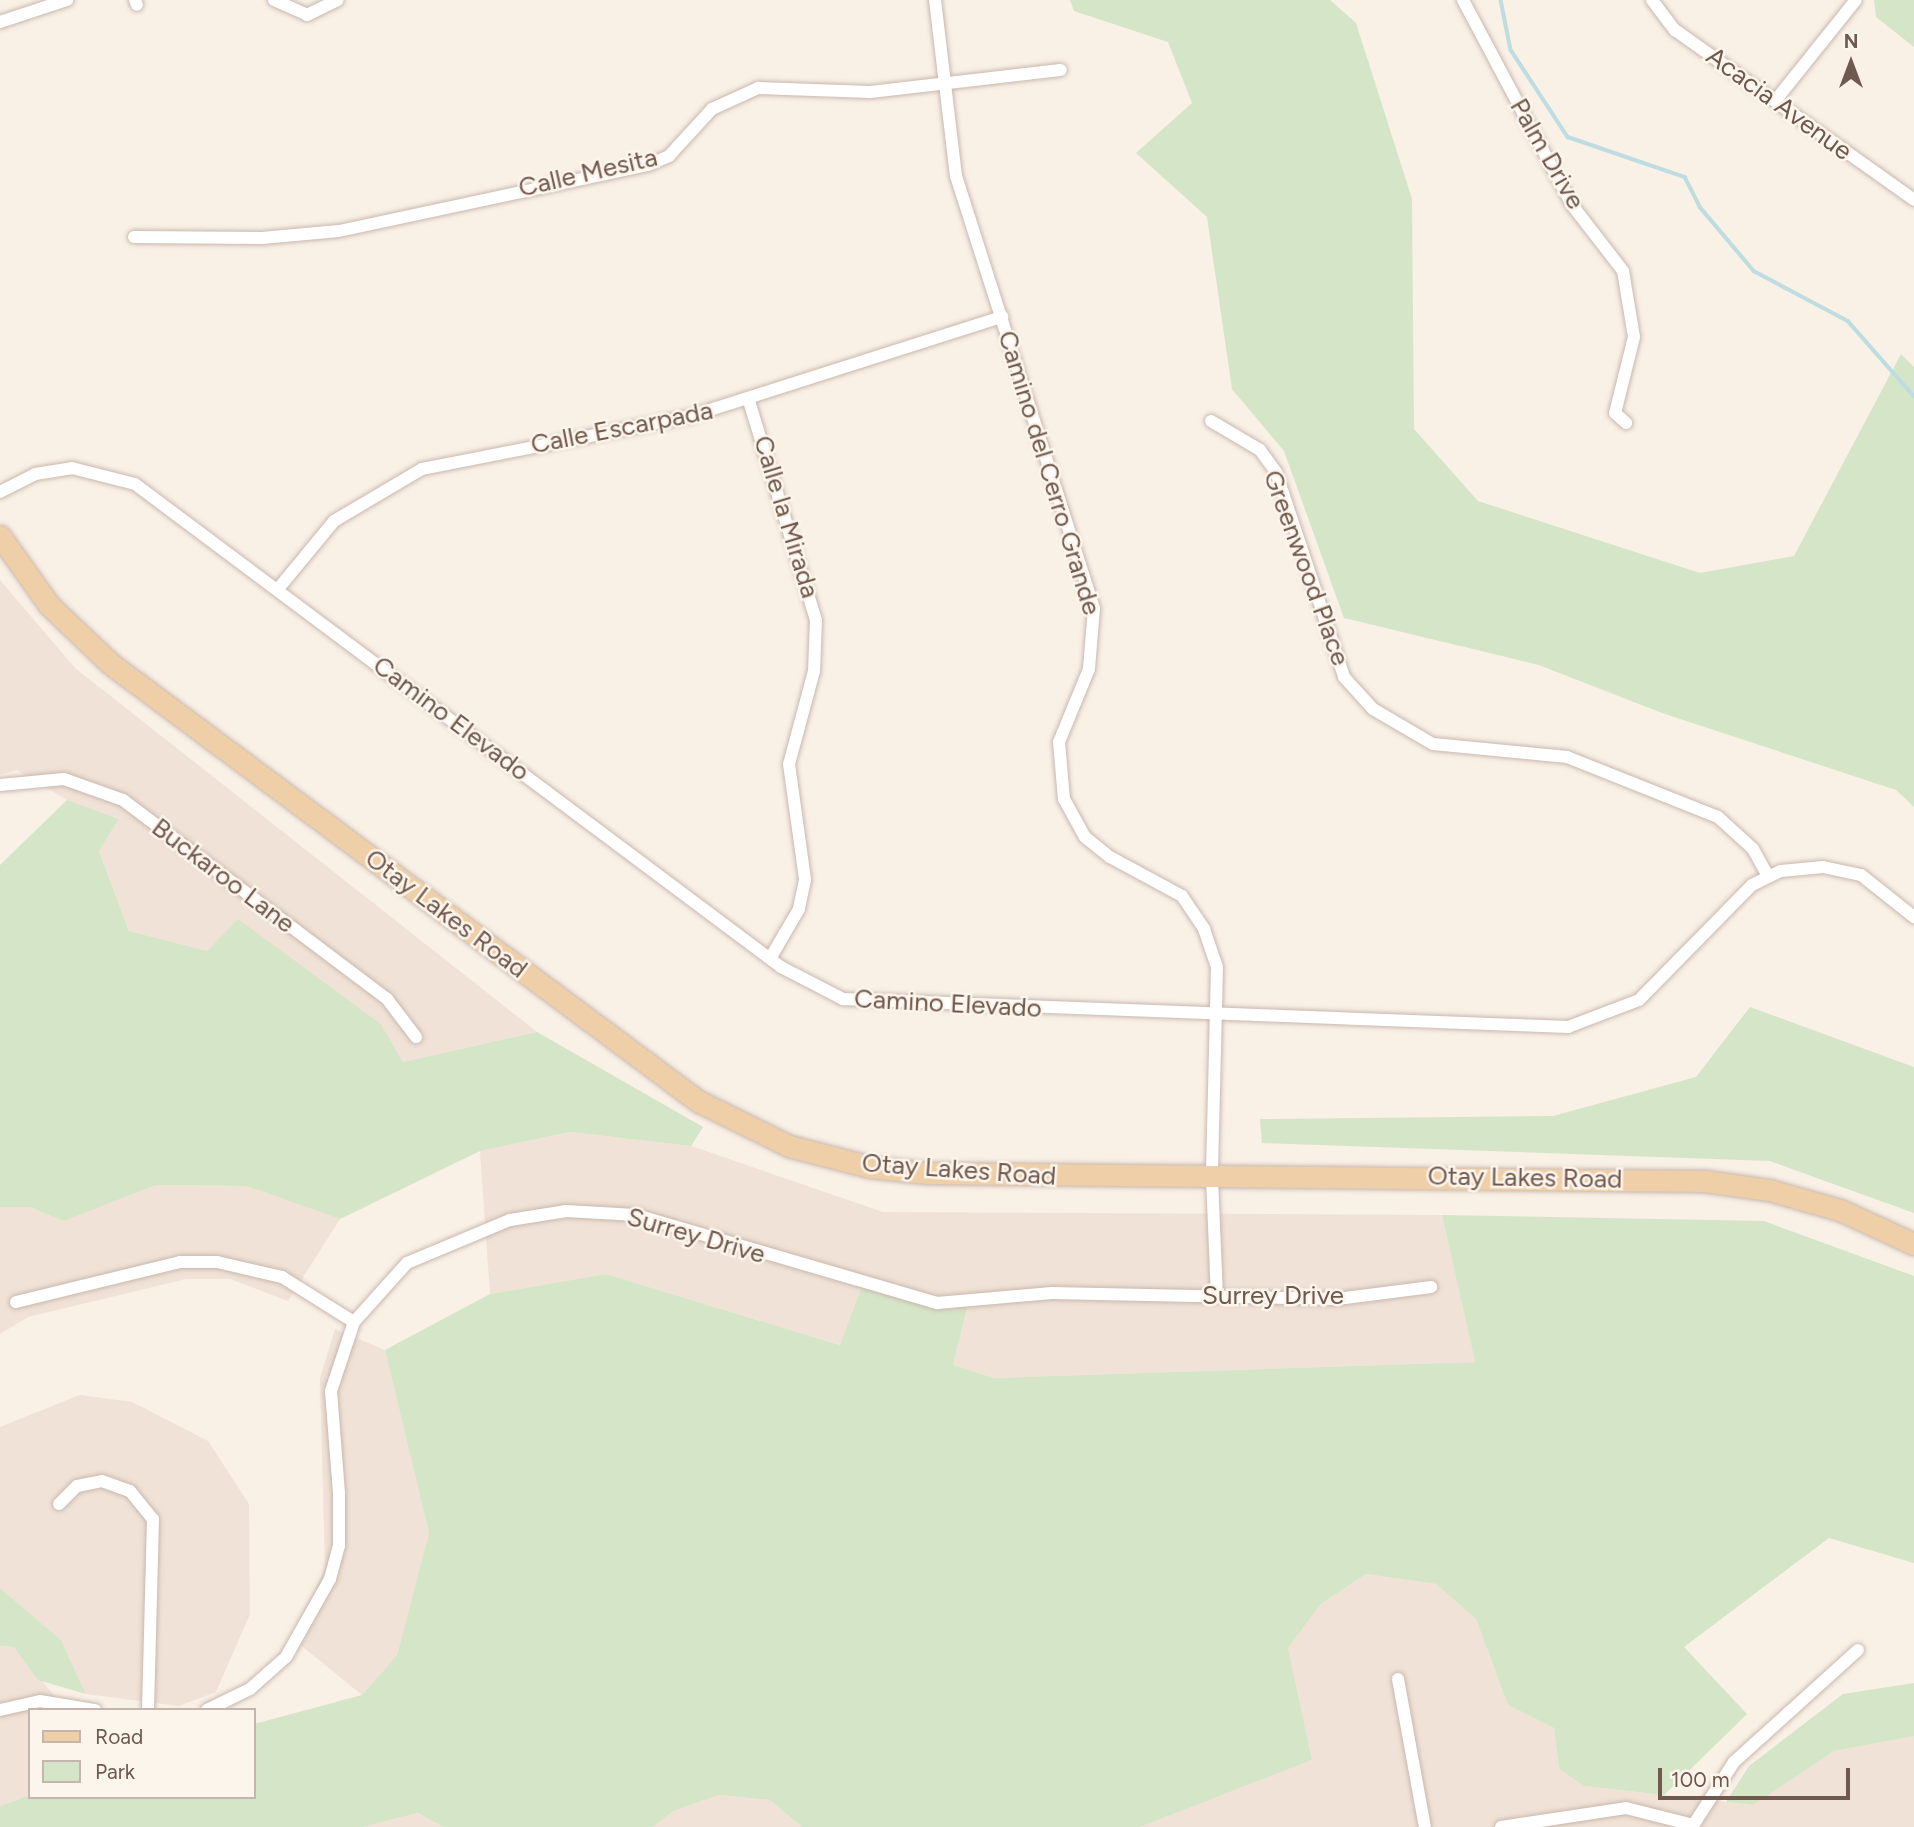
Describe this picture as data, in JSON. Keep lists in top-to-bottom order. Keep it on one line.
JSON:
{"streets":{"main road":["Otay Lakes Road"],"street":["Acacia Avenue","Palm Drive","Calle Mesita","Calle Escarpada","Camino del Cerro Grande","Calle la Mirada","Greenwood Place","Camino Elevado","Buckaroo Lane","Surrey Drive"]},"crossings":[["Calle Mesita","Camino del Cerro Grande"],["Calle Escarpada","Camino del Cerro Grande"],["Calle Escarpada","Calle la Mirada"],["Calle Escarpada","Camino Elevado"],["Camino del Cerro Grande","Camino Elevado"],["Camino del Cerro Grande","Otay Lakes Road"],["Camino del Cerro Grande","Surrey Drive"],["Calle la Mirada","Camino Elevado"],["Greenwood Place","Camino Elevado"]],"legend":["Road","Park"],"scale_bar":"100 m","north":"top"}
